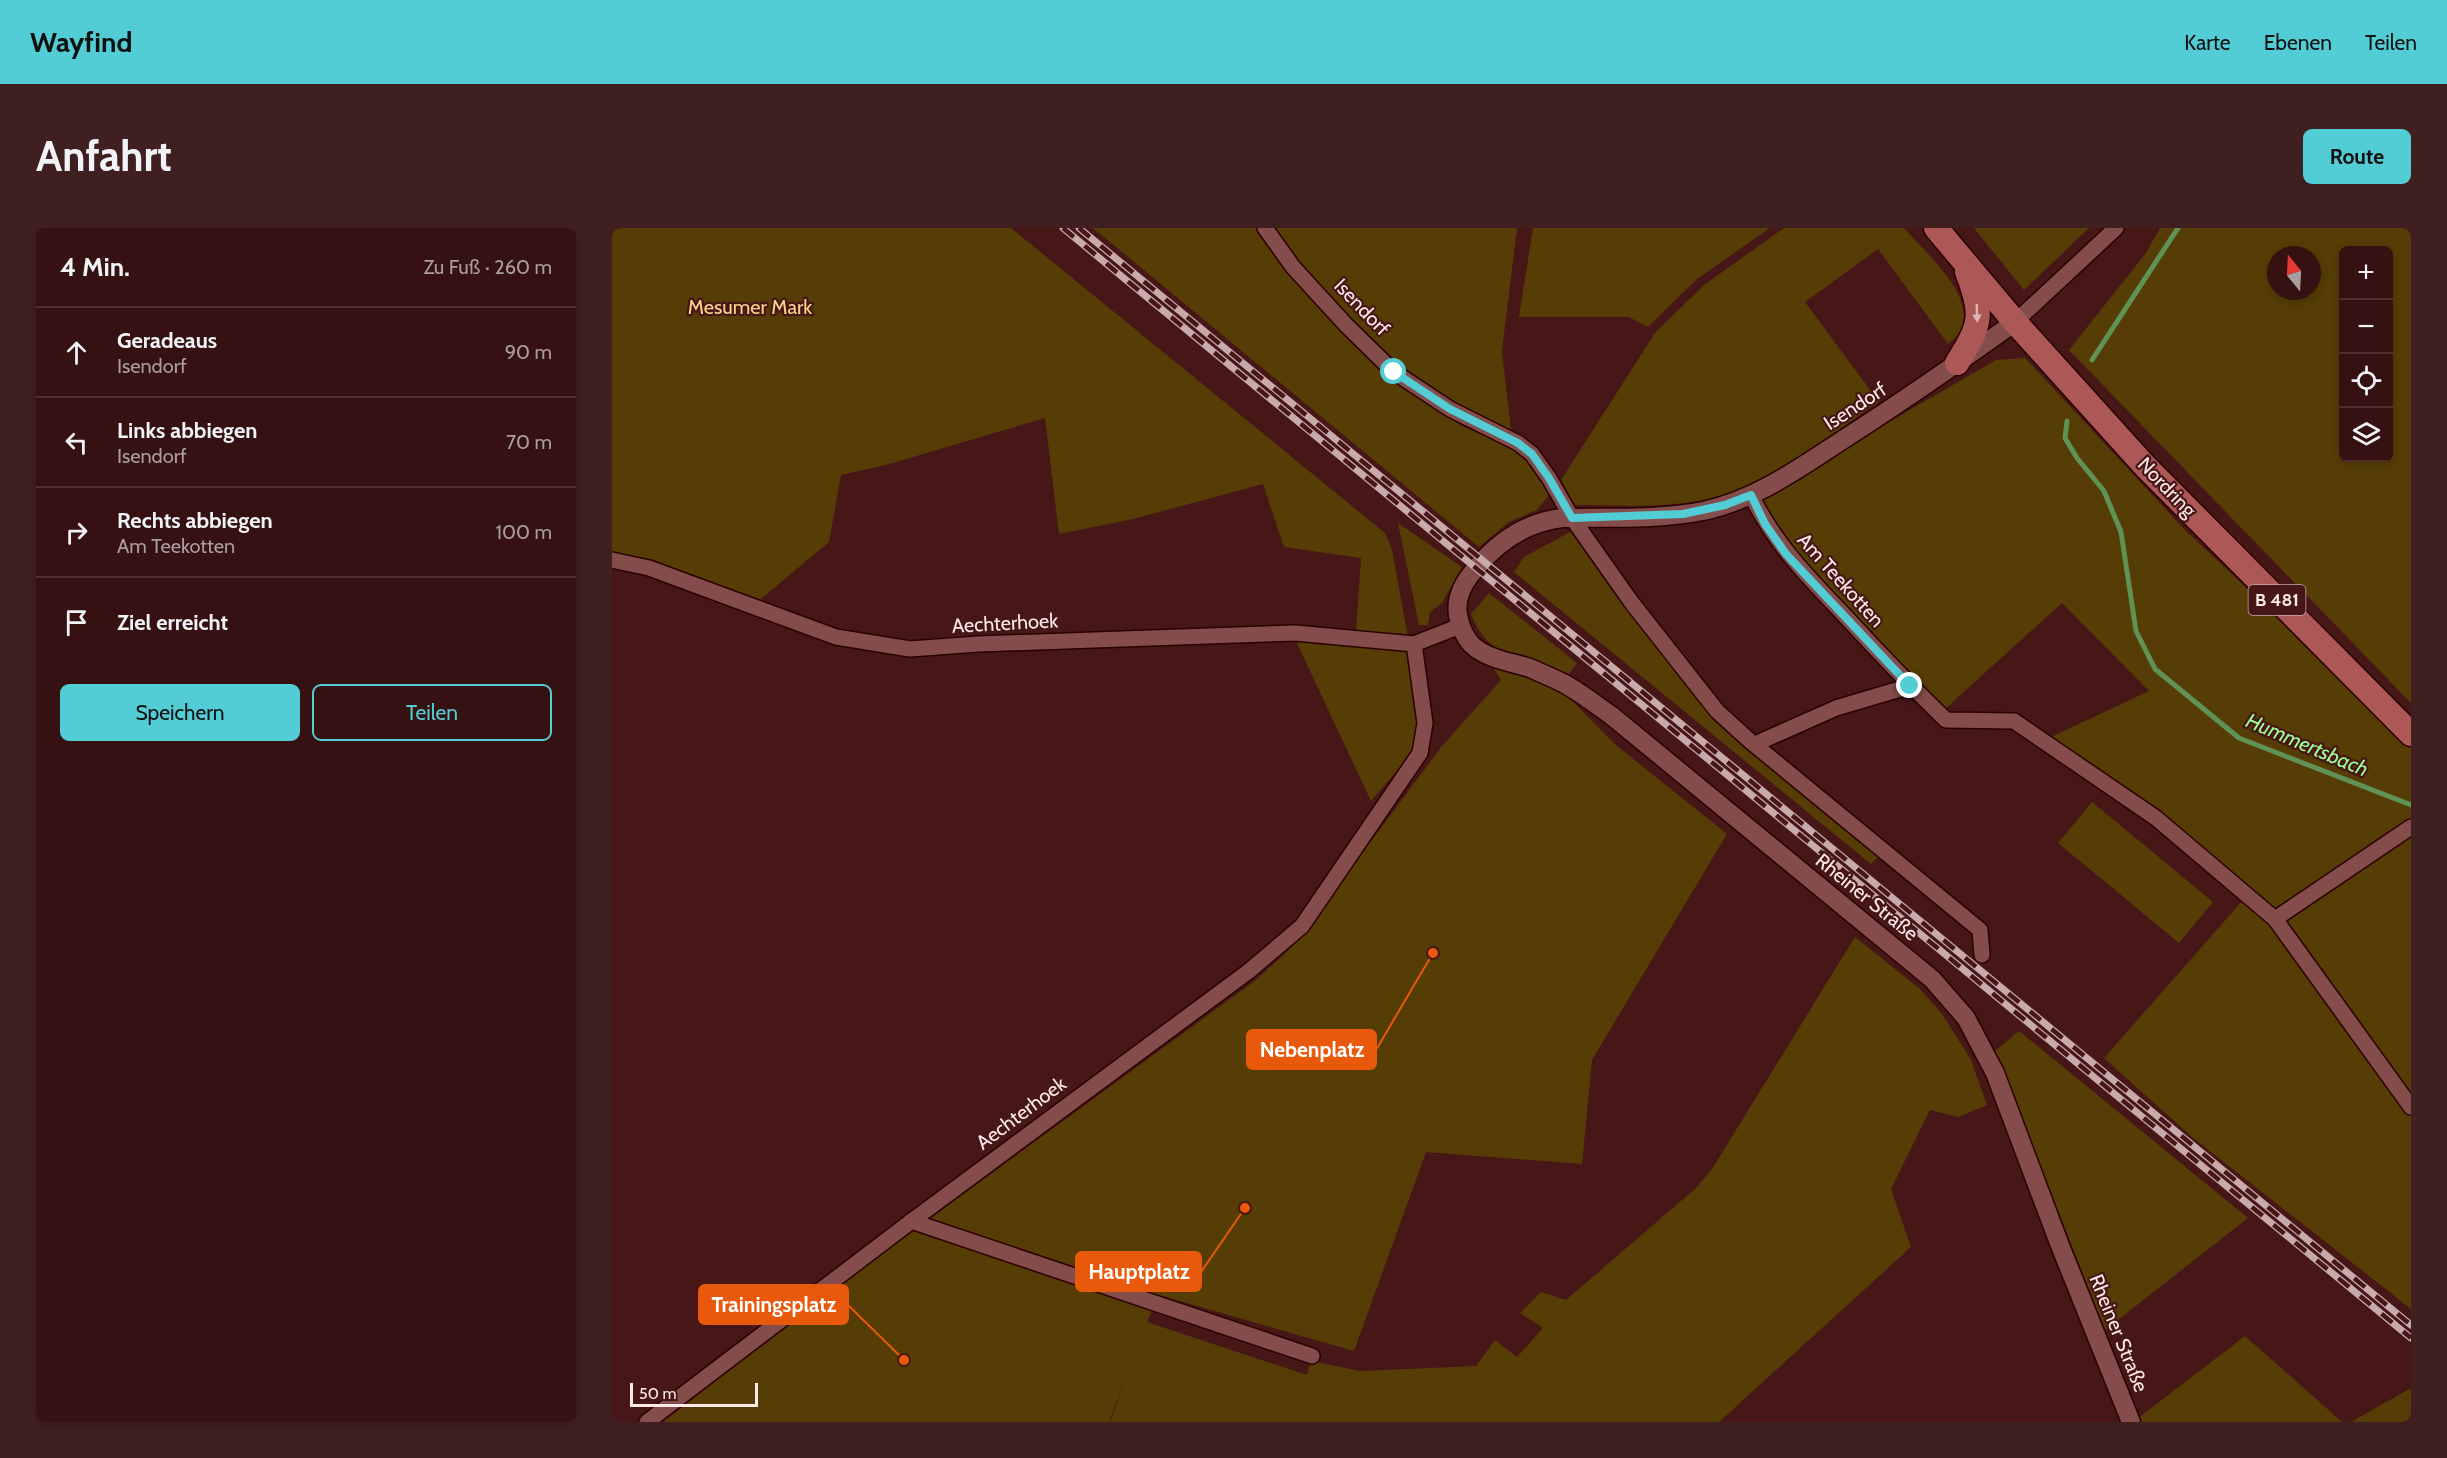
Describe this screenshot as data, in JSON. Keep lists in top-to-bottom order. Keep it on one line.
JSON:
{"streets":{"main road":["Nordring","B 481"],"street":["Isendorf","Am Teekotten","Aechterhoek","Rheiner Straße"]},"crossings":[["Isendorf","Nordring"],["Isendorf","Am Teekotten"],["Isendorf","Aechterhoek"],["Isendorf","Rheiner Straße"],["Aechterhoek","Rheiner Straße"]],"water":["Hummertsbach"],"parks":["Mesumer Mark"],"places":["Nebenplatz","Hauptplatz","Trainingsplatz"],"scale_bar":"50 m","north":"top","page":{"header":"Wayfind","nav":["Karte","Ebenen","Teilen"],"buttons":["Route",["Speichern","Teilen"]],"title":"Anfahrt","heading":["4 Min.","Zu Fuß · 260 m"],"map_buttons":["+","−"],"list":[["Geradeaus","Isendorf","90 m"],["Links abbiegen","Isendorf","70 m"],["Rechts abbiegen","Am Teekotten","100 m"],"Ziel erreicht"],"scale":"50 m"}}
